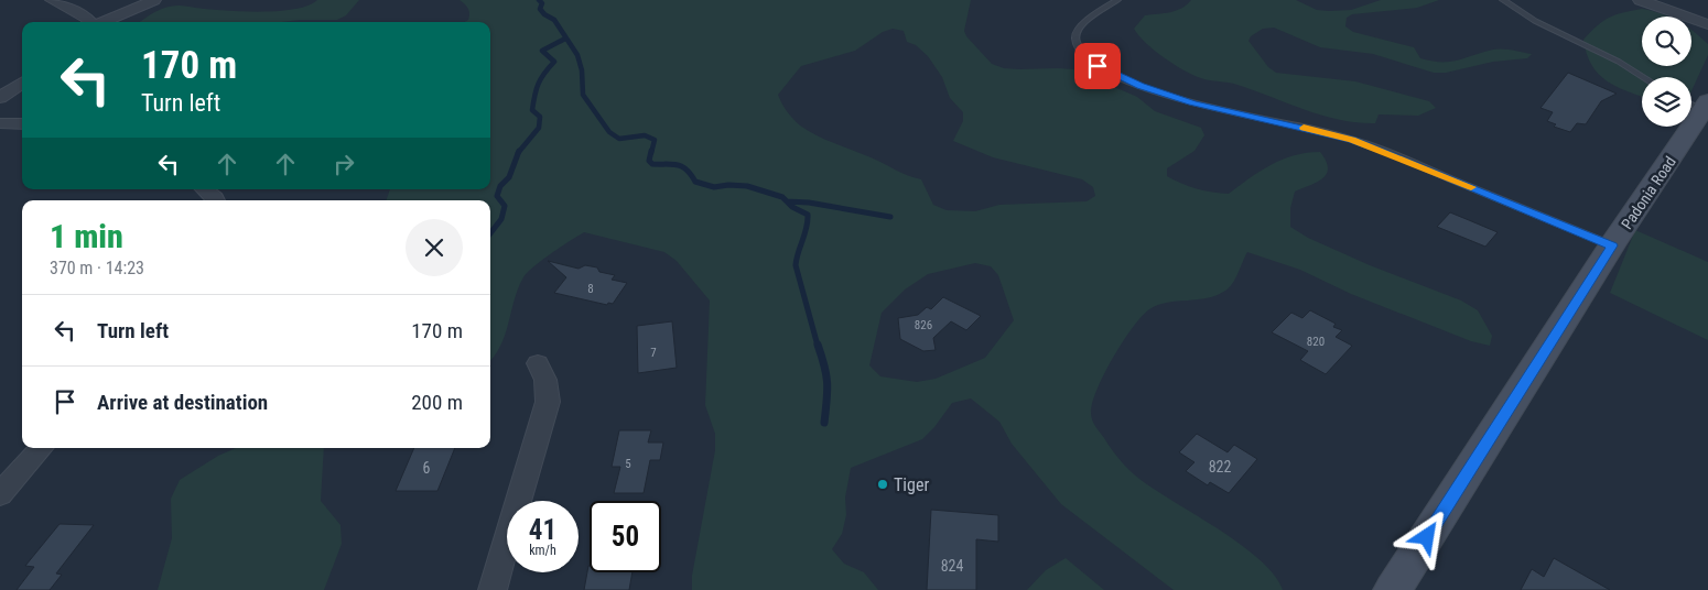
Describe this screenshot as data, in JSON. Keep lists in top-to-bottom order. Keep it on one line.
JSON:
{"streets":{"main road":["Padonia Road"]},"places":["Tiger"],"house_numbers":["8","826","820","7","5","822","6","824"],"page":{"turn":["170 m","Turn left"],"heading":["1 min","370 m · 14:23"],"list":[{"name":"Turn left","value":"170 m"},{"name":"Arrive at destination","value":"200 m"}],"speed":"41 km/h","limit":"50"}}
